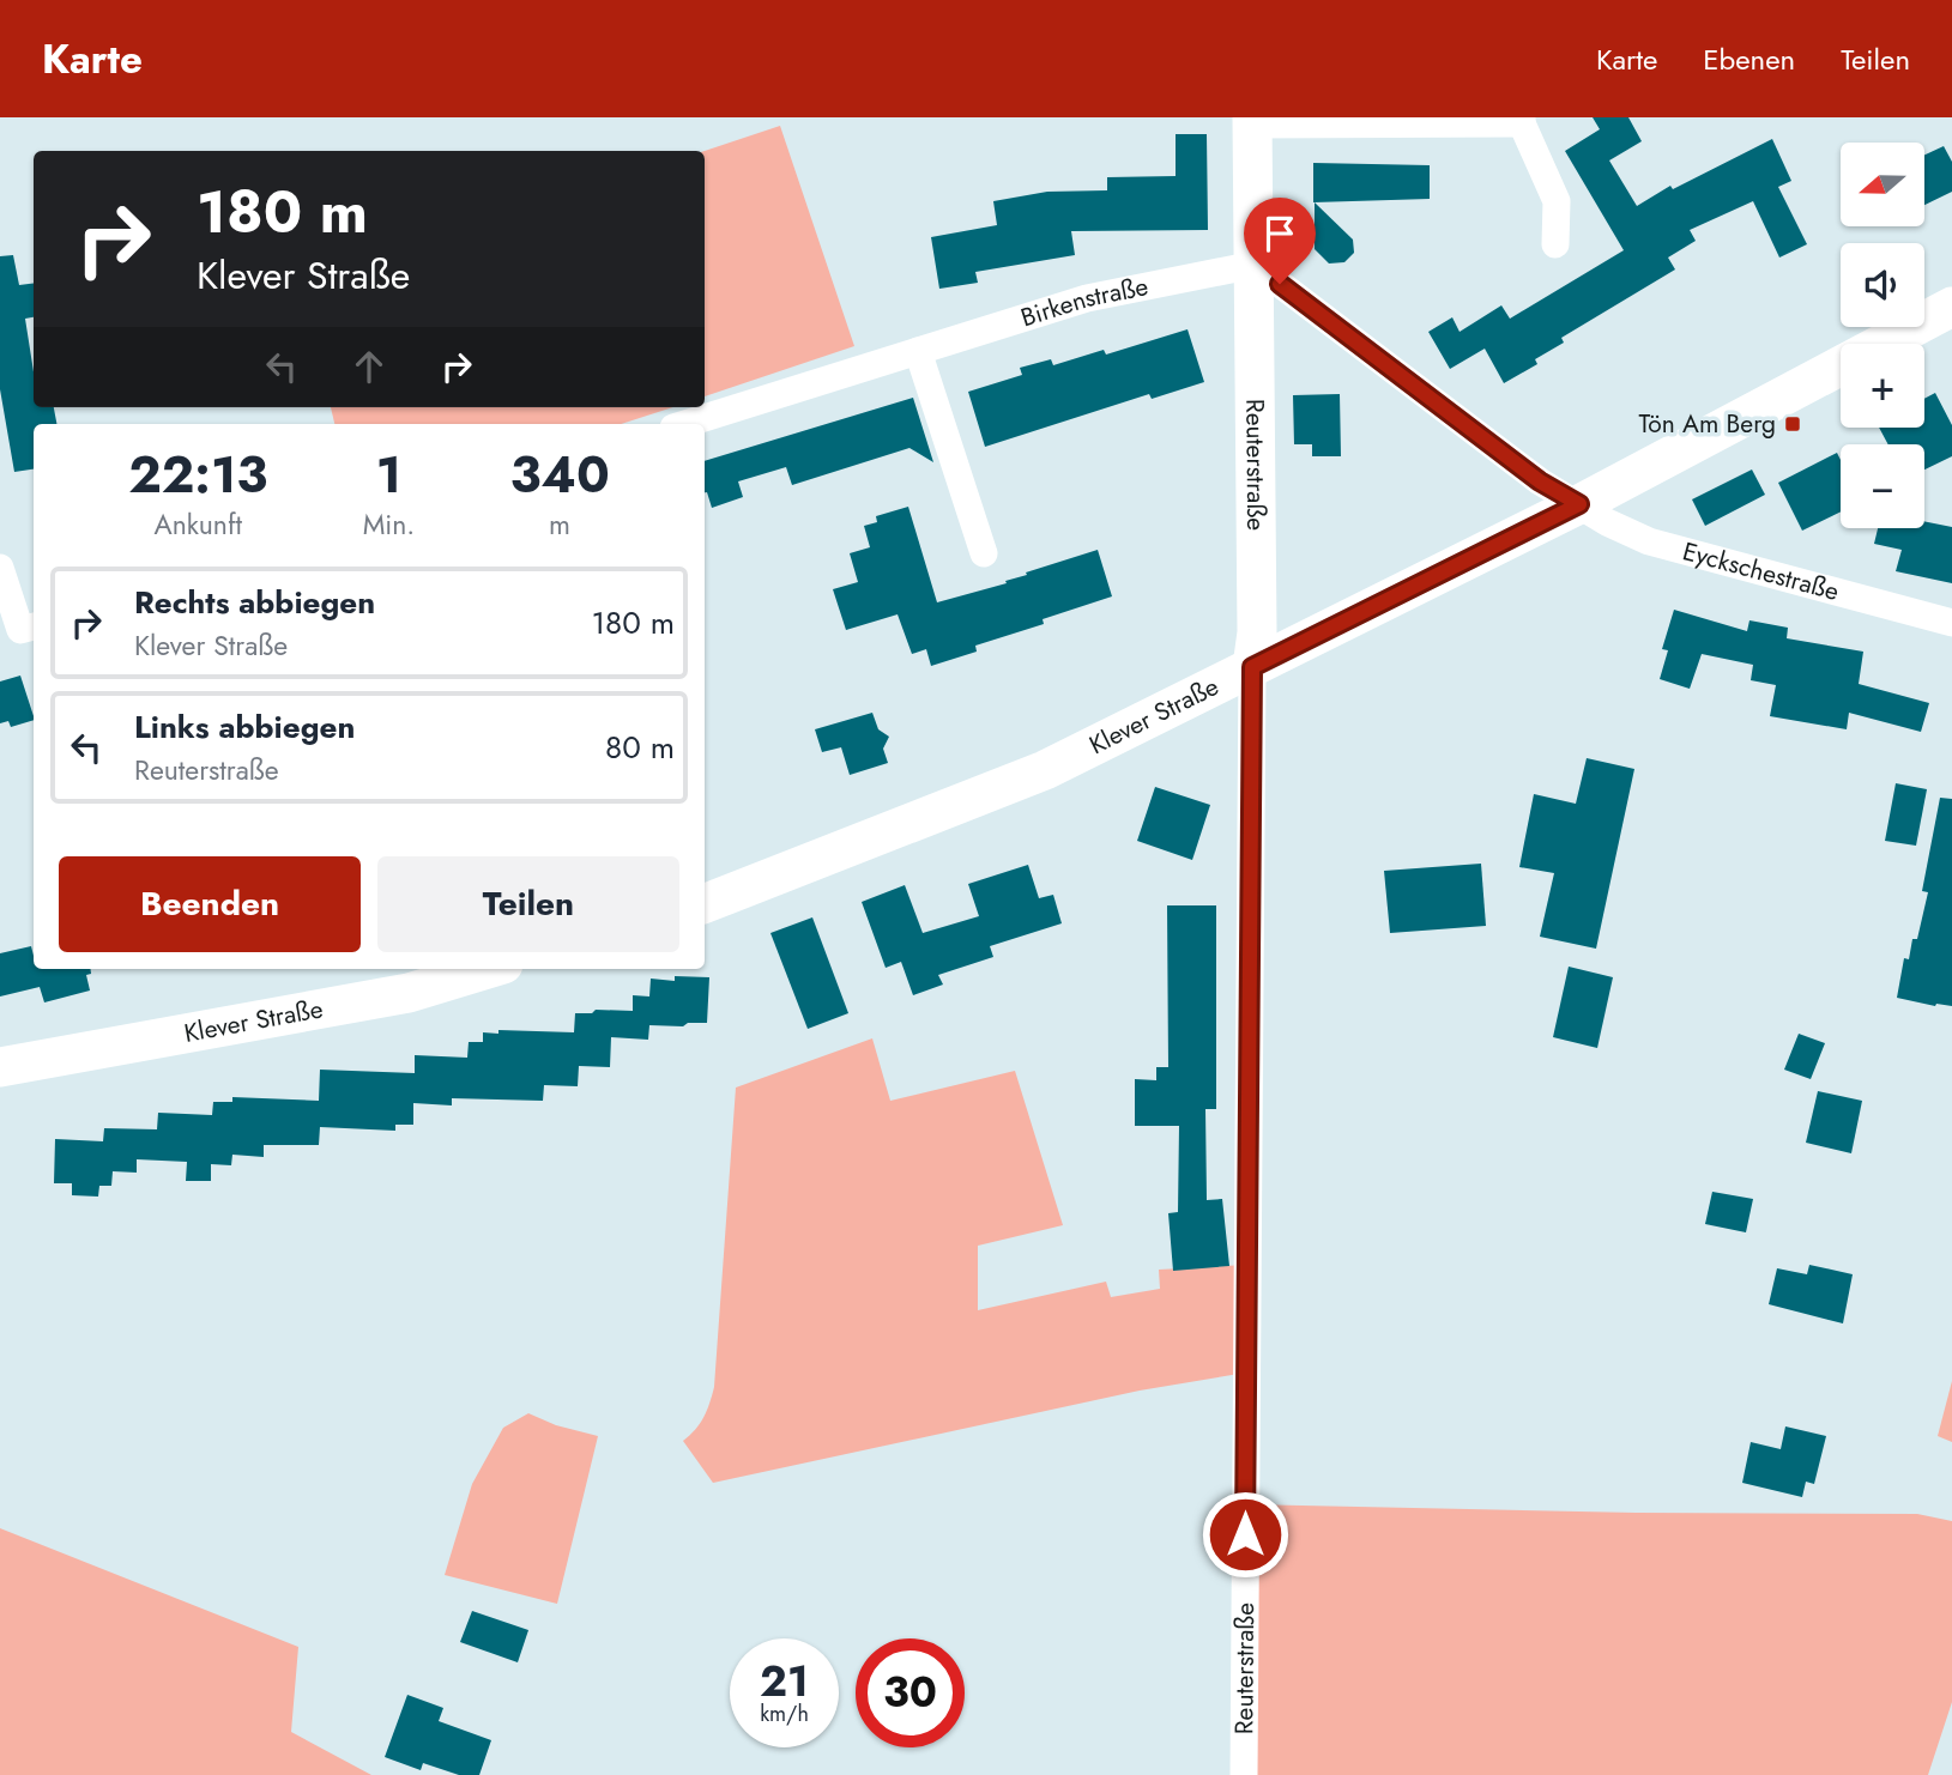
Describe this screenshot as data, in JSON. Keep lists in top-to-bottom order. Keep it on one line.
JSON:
{"streets":{"street":["Birkenstraße","Reuterstraße","Eyckschestraße","Klever Straße"]},"crossings":[["Birkenstraße","Reuterstraße"],["Reuterstraße","Klever Straße"],["Eyckschestraße","Klever Straße"]],"places":{"transit":["Tön Am Berg"]},"north":"left","page":{"header":"Karte","nav":["Karte","Ebenen","Teilen"],"map_buttons":["+","−"],"turn":["180 m","Klever Straße"],"eta":["22:13","Ankunft","1","Min.","340","m"],"list":[{"name":"Rechts abbiegen","note":"Klever Straße","value":"180 m"},{"name":"Links abbiegen","note":"Reuterstraße","value":"80 m"}],"buttons":["Beenden","Teilen"],"speed":"21 km/h","limit":"30"}}
